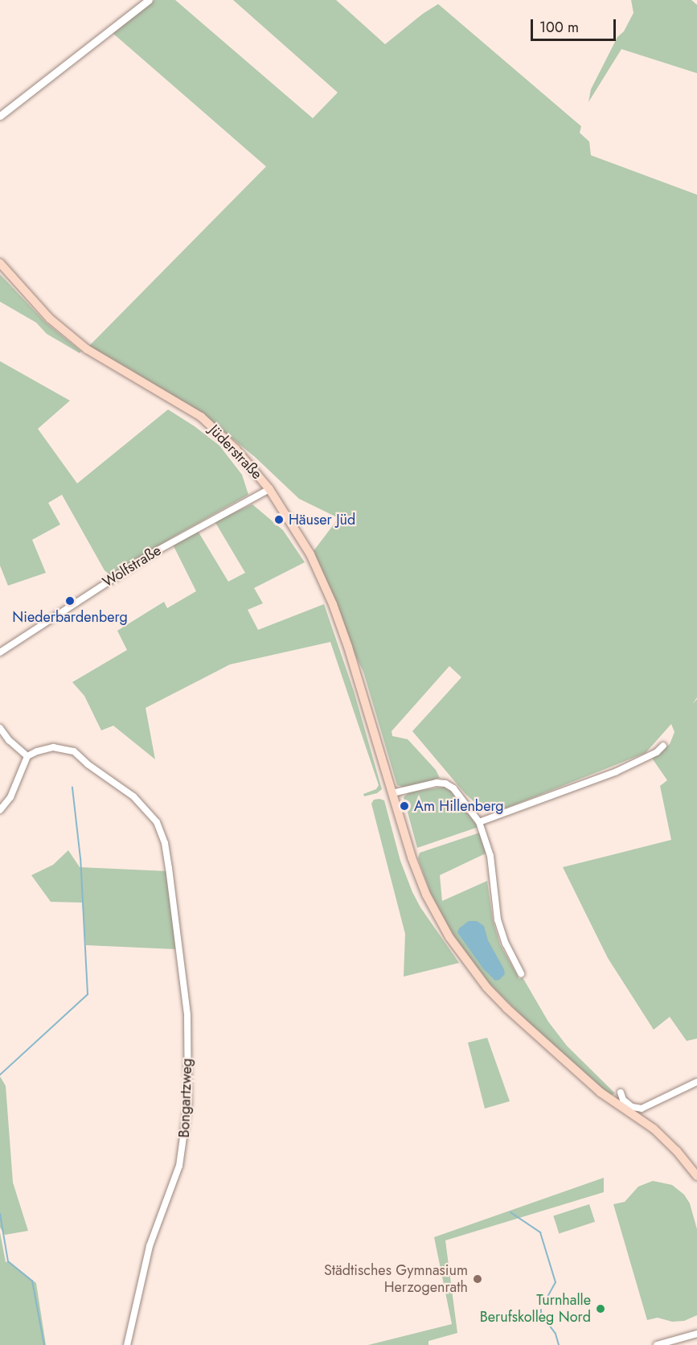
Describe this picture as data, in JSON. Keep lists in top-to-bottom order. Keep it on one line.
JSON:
{"streets":{"main road":["Jüderstraße"],"street":["Wolfstraße","Bongartzweg"]},"crossings":[["Jüderstraße","Wolfstraße"]],"places":["Häuser Jüd","Niederbardenberg","Am Hillenberg","Städtisches Gymnasium Herzogenrath","Turnhalle Berufskolleg Nord"],"scale_bar":"100 m"}
